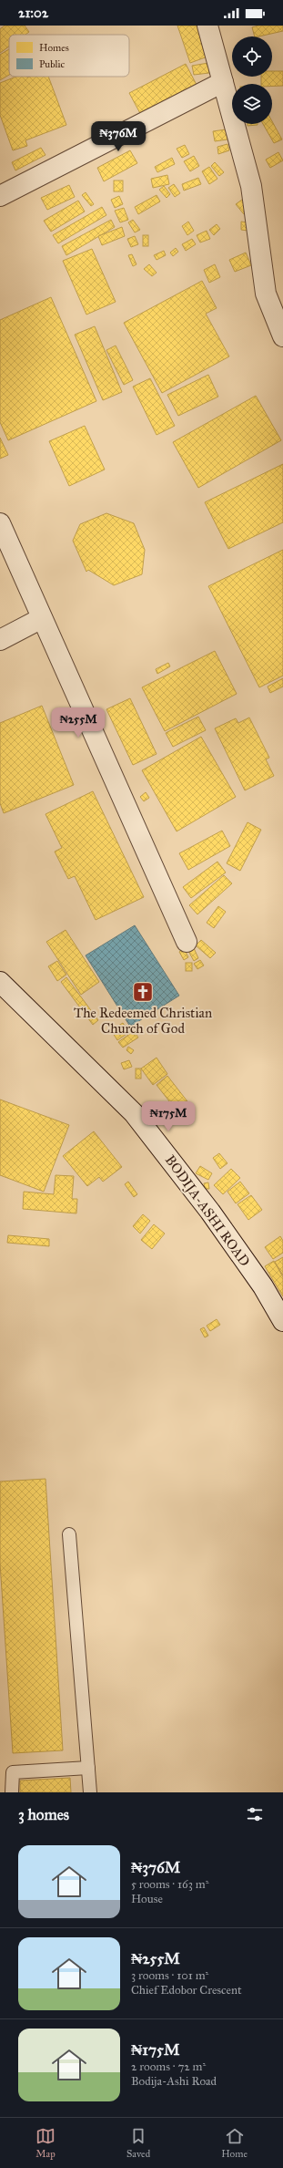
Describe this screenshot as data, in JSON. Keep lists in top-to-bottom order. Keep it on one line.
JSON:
{"streets":{"street":["BODIJA-ASHI ROAD"]},"places":{"church":["The Redeemed Christian Church of God"]},"legend":["Homes","Public"],"page":{"status":"21:02","price":["₦376M","₦255M","₦175M"],"heading":"3 homes","list":[{"name":"₦376M","note":"5 rooms · 163 m² · House"},{"name":"₦255M","note":"3 rooms · 101 m² · Chief Edobor Crescent"},{"name":"₦175M","note":"2 rooms · 72 m² · Bodija-Ashi Road"}],"tabs":["Map","Saved","Home"]}}
